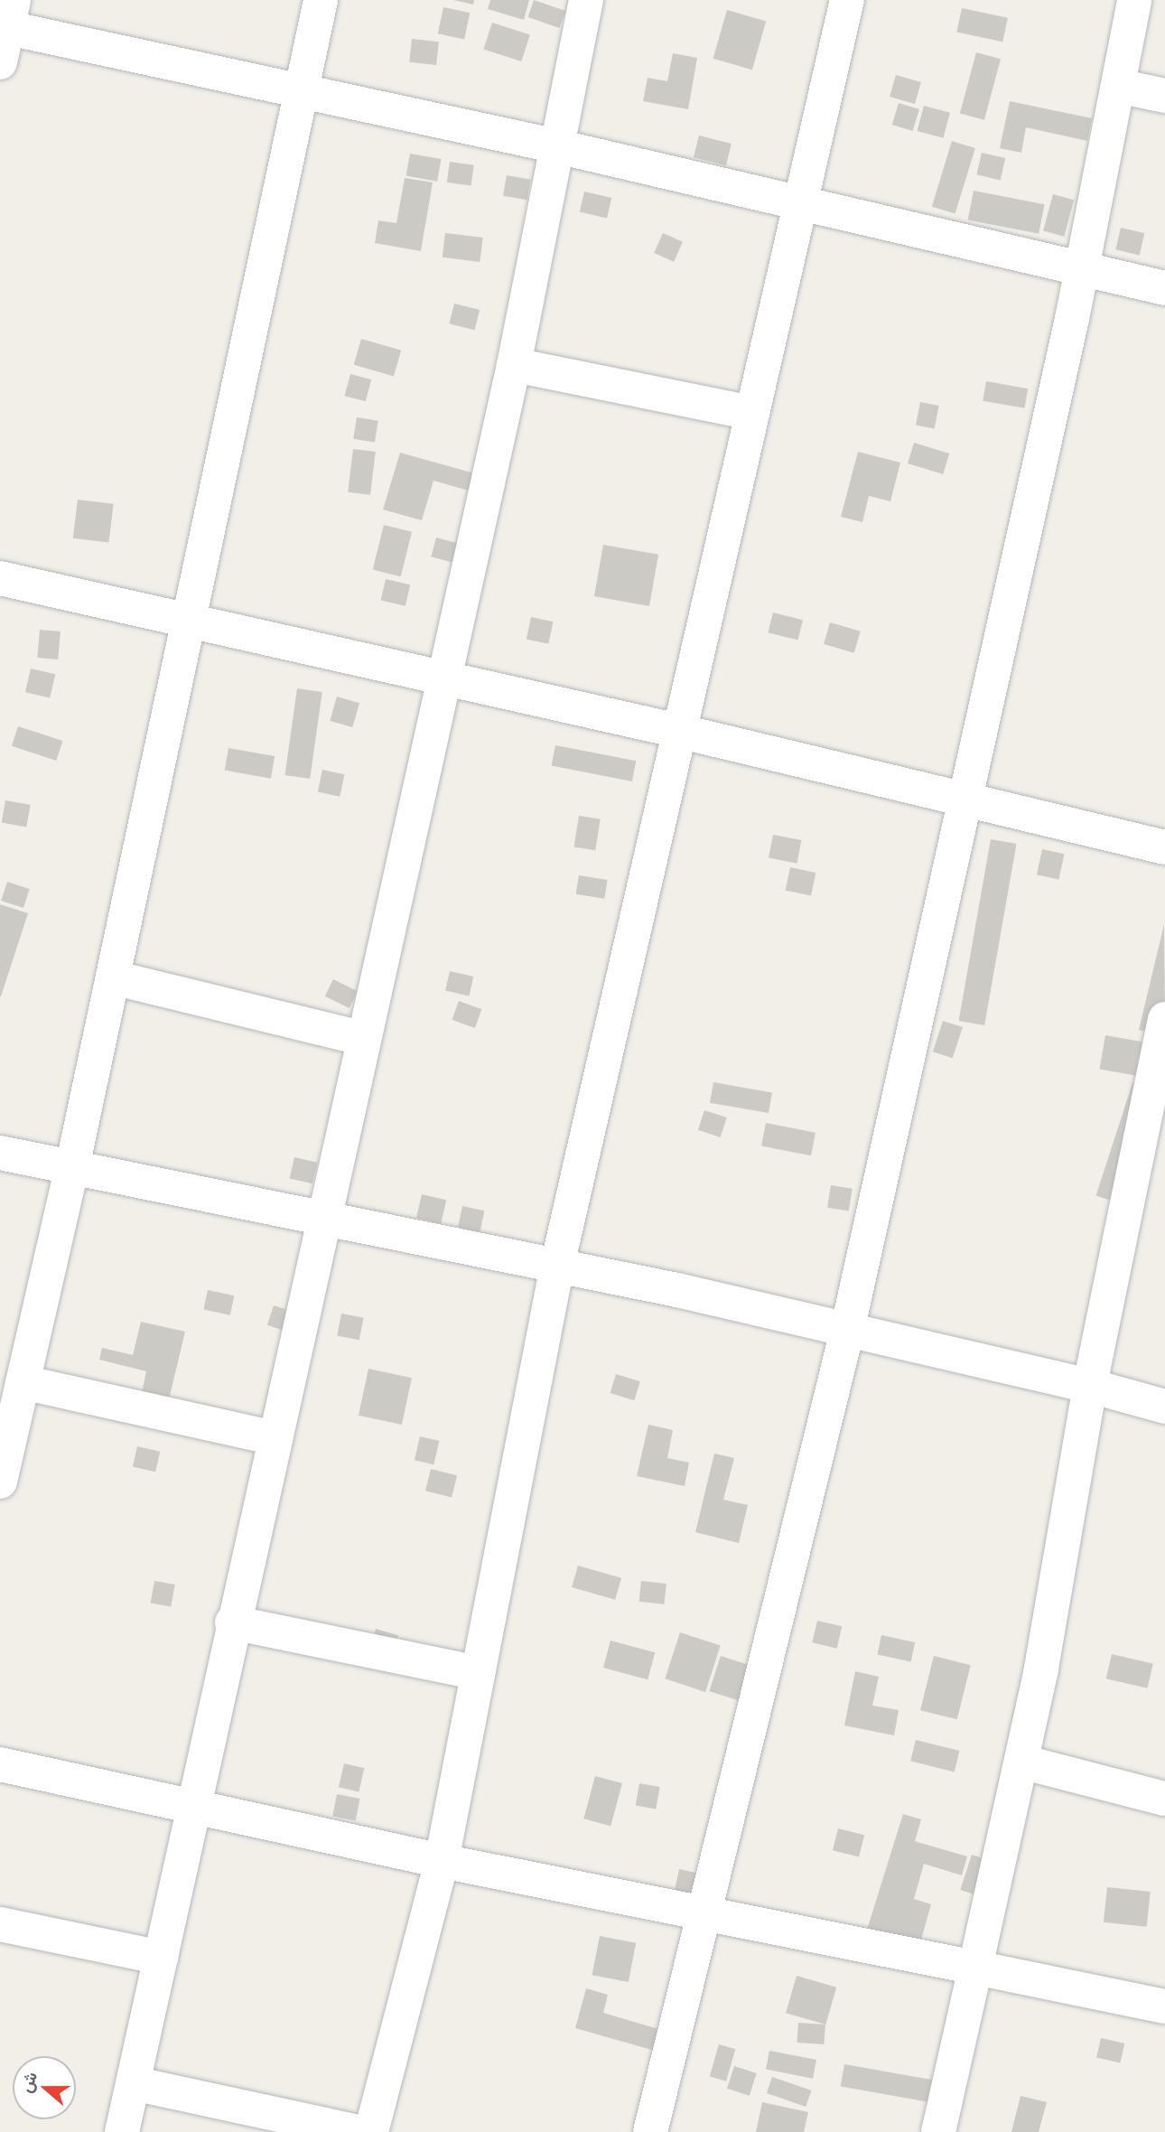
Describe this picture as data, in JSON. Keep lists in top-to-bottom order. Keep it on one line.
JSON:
{"north":"left"}
